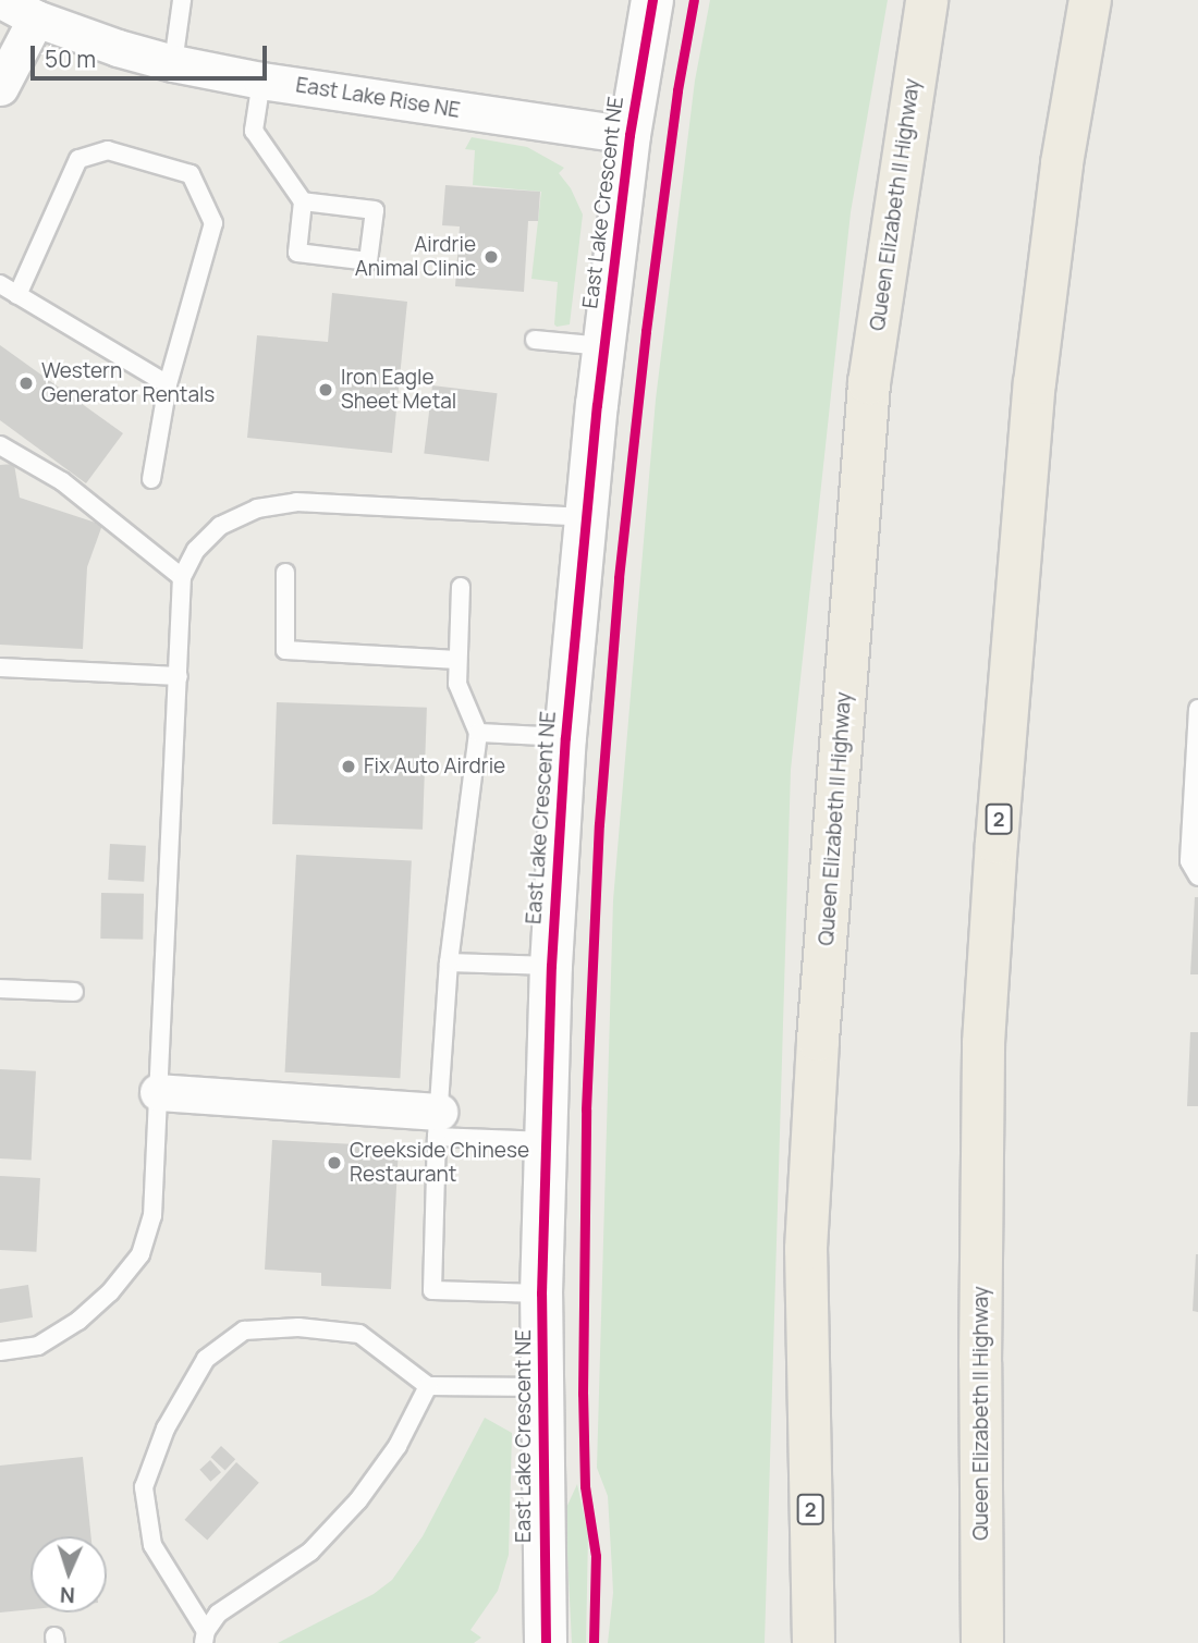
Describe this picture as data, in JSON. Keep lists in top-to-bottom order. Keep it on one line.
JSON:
{"streets":{"highway":["Queen Elizabeth II Highway","2"],"street":["East Lake Rise NE","East Lake Crescent NE"]},"crossings":[["East Lake Rise NE","East Lake Crescent NE"]],"places":["Airdrie Animal Clinic","Western Generator Rentals","Iron Eagle Sheet Metal","Fix Auto Airdrie","Creekside Chinese Restaurant"],"scale_bar":"50 m","north":"bottom"}
